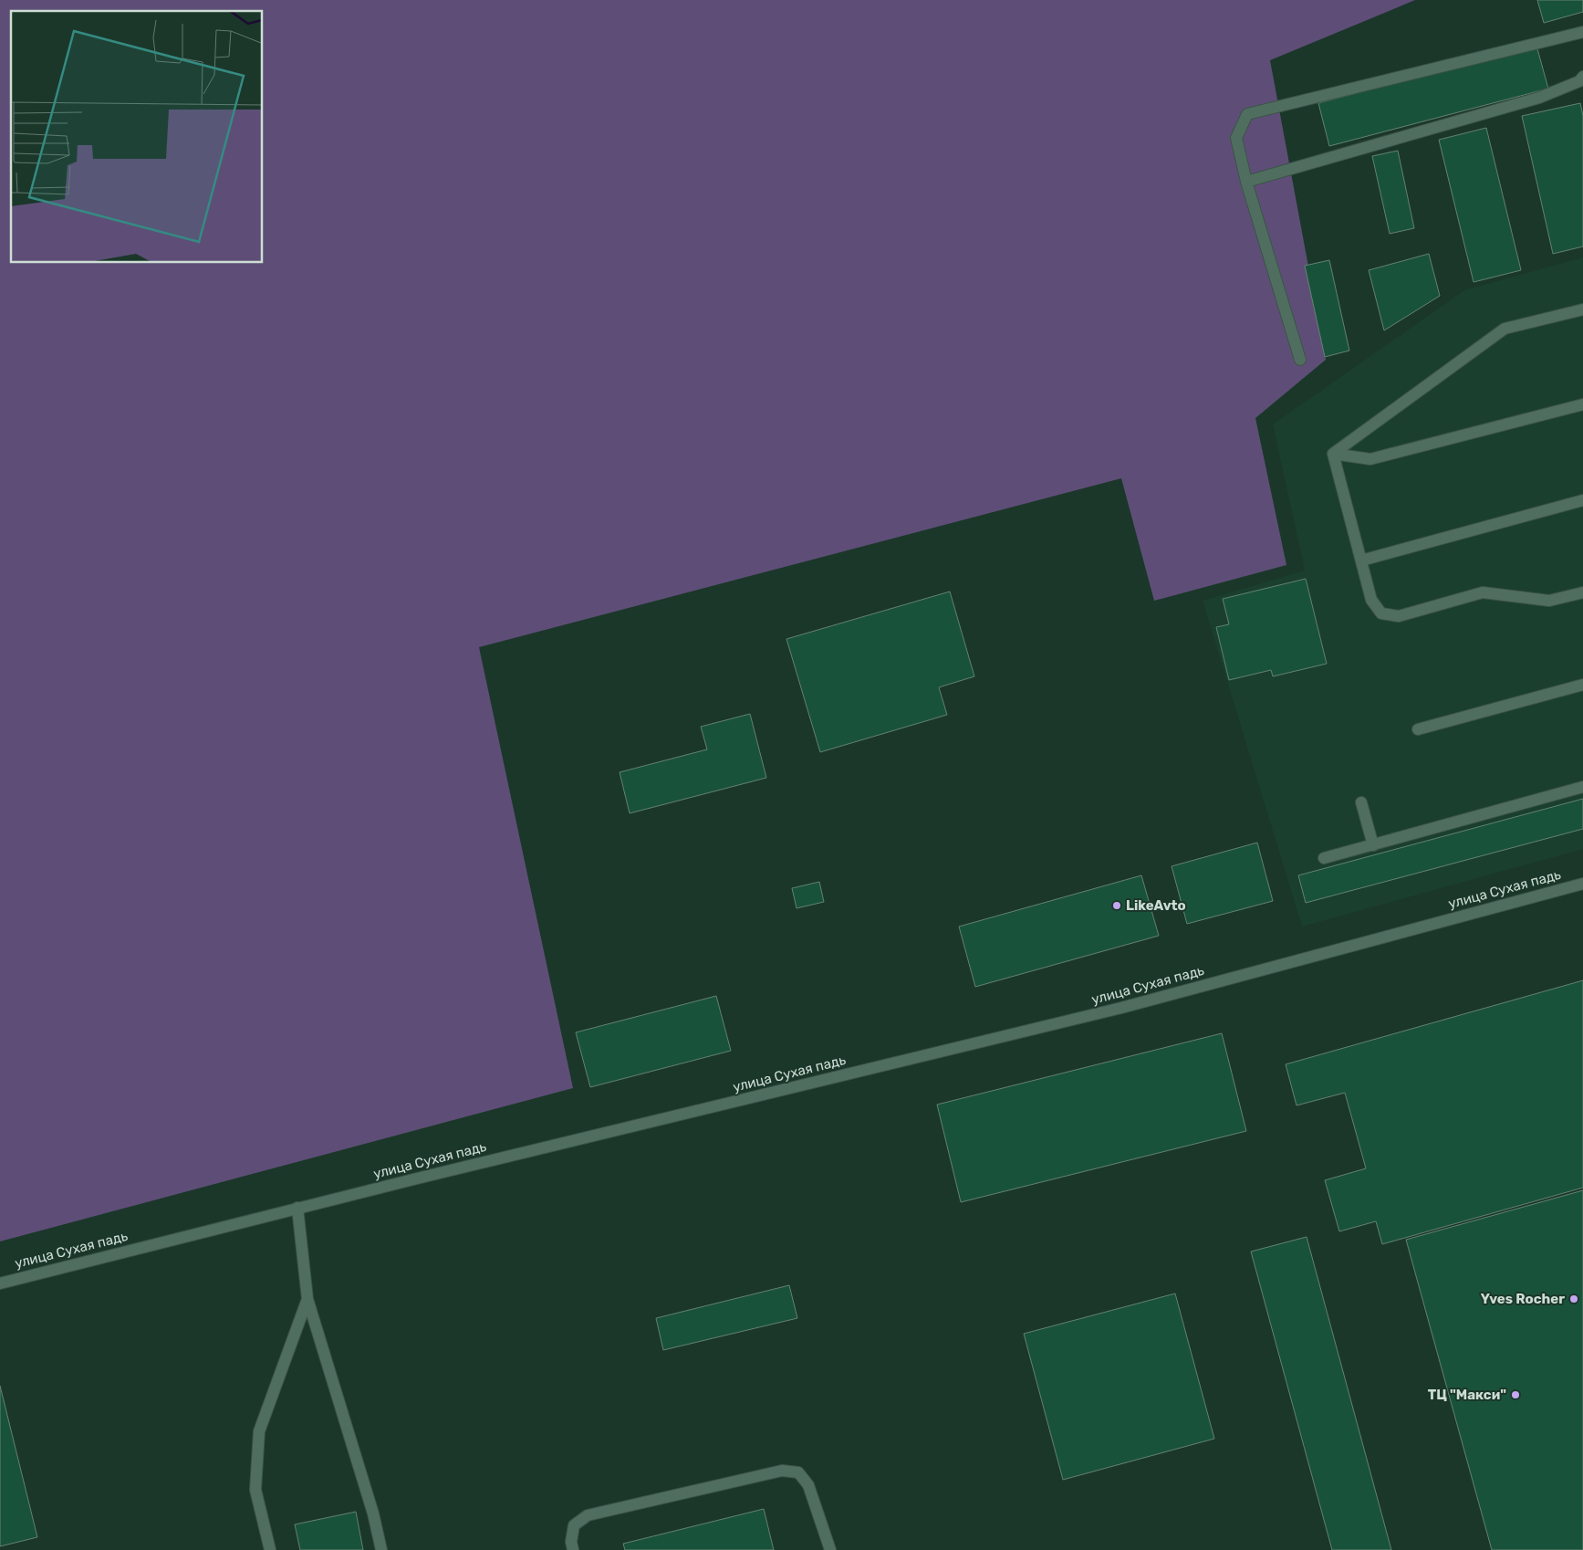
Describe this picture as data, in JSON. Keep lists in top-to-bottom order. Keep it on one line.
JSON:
{"streets":{"street":["улица Сухая падь"]},"places":["LikeAvto","Yves Rocher","ТЦ \"Макси\""]}
